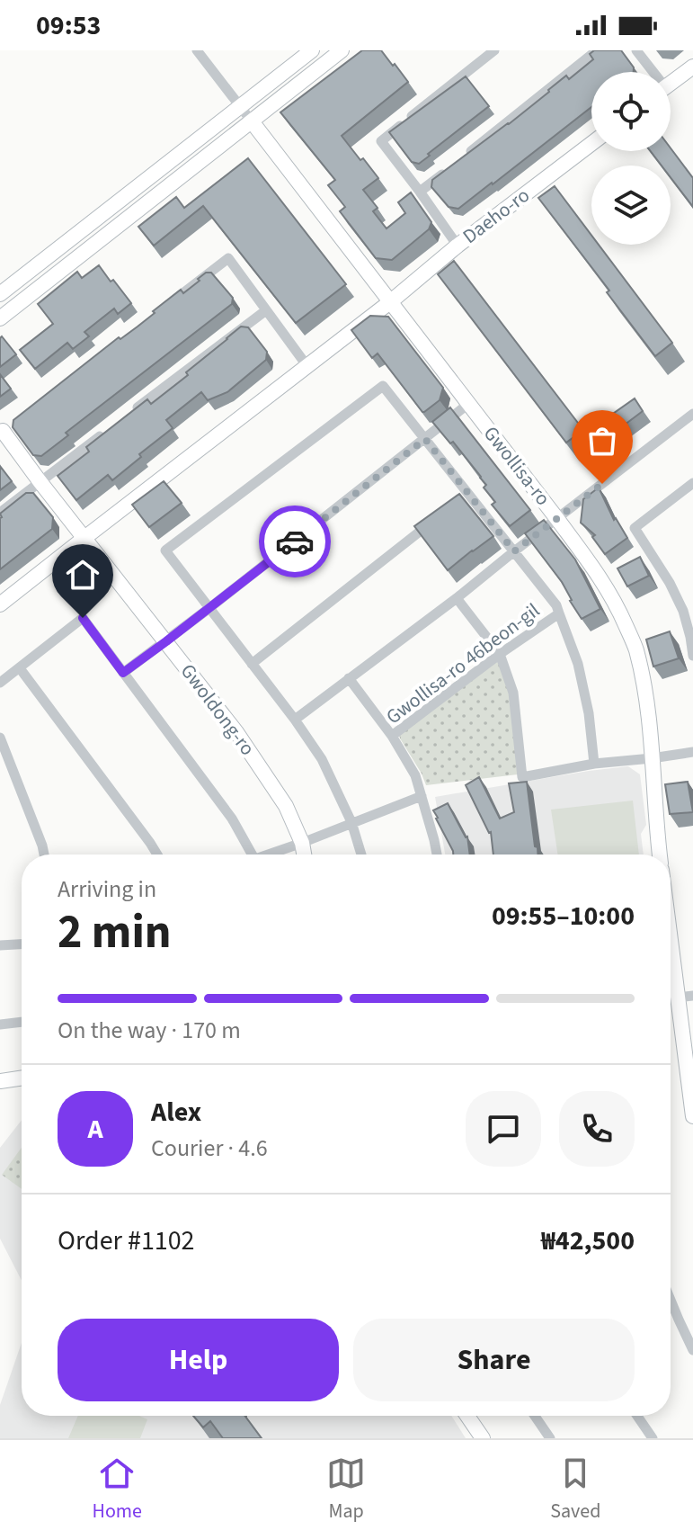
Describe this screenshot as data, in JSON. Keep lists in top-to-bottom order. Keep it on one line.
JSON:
{"streets":{"street":["Daeho-ro","Gwollisa-ro","Gwollisa-ro 46beon-gil","Gwoldong-ro"]},"crossings":[["Daeho-ro","Gwollisa-ro"],["Daeho-ro","Gwoldong-ro"]],"page":{"status":"09:53","heading":["2 min","Arriving in","09:55–10:00"],"panel":["Alex","Courier · 4.6","Order #1102","₩42,500"],"bar":"On the way · 170 m","round":"A","buttons":["Help","Share"],"tabs":["Home","Map","Saved"]}}
